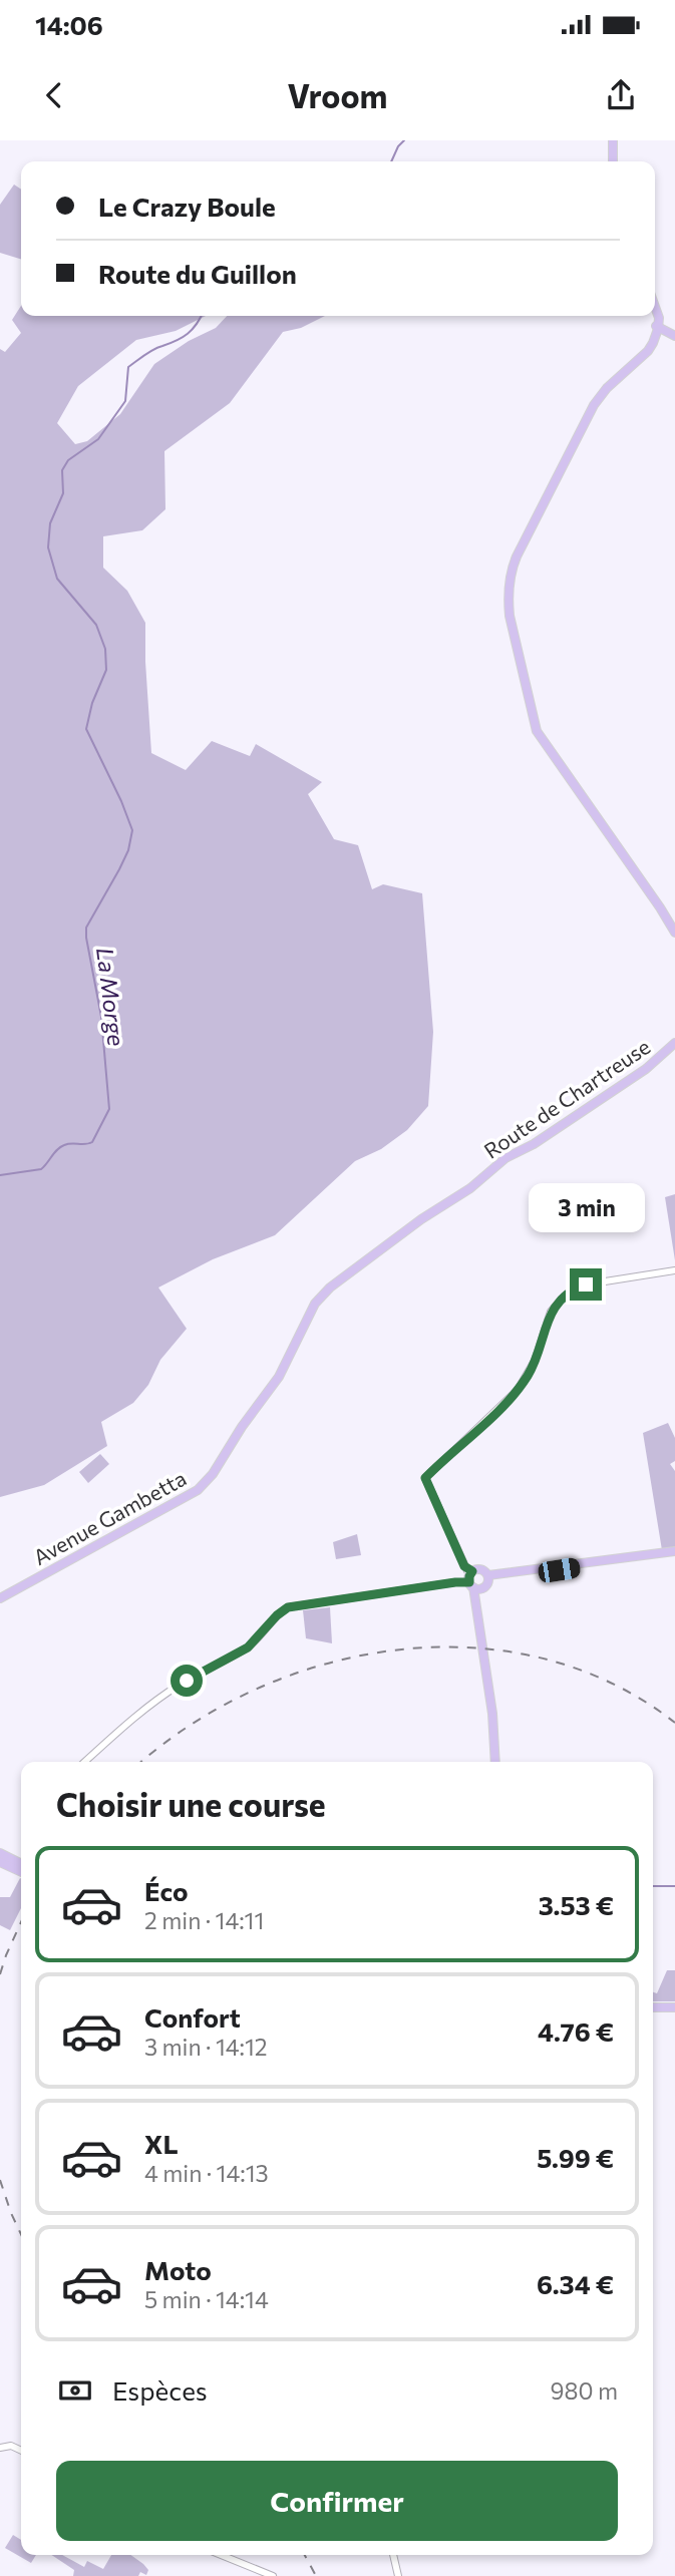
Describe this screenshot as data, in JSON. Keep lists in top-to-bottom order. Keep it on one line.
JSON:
{"streets":{"main road":["Route de Chartreuse","Avenue Gambetta"]},"crossings":[["Route de Chartreuse","Avenue Gambetta"]],"water":["La Morge"],"page":{"status":"14:06","header":"Vroom","banner":["Le Crazy Boule","Route du Guillon"],"bubble":"3 min","heading":"Choisir une course","list":[{"name":"Éco","note":"2 min · 14:11","value":"3.53 €"},{"name":"Confort","note":"3 min · 14:12","value":"4.76 €"},{"name":"XL","note":"4 min · 14:13","value":"5.99 €"},{"name":"Moto","note":"5 min · 14:14","value":"6.34 €"}],"pay":["Espèces","980 m"],"buttons":"Confirmer"}}
